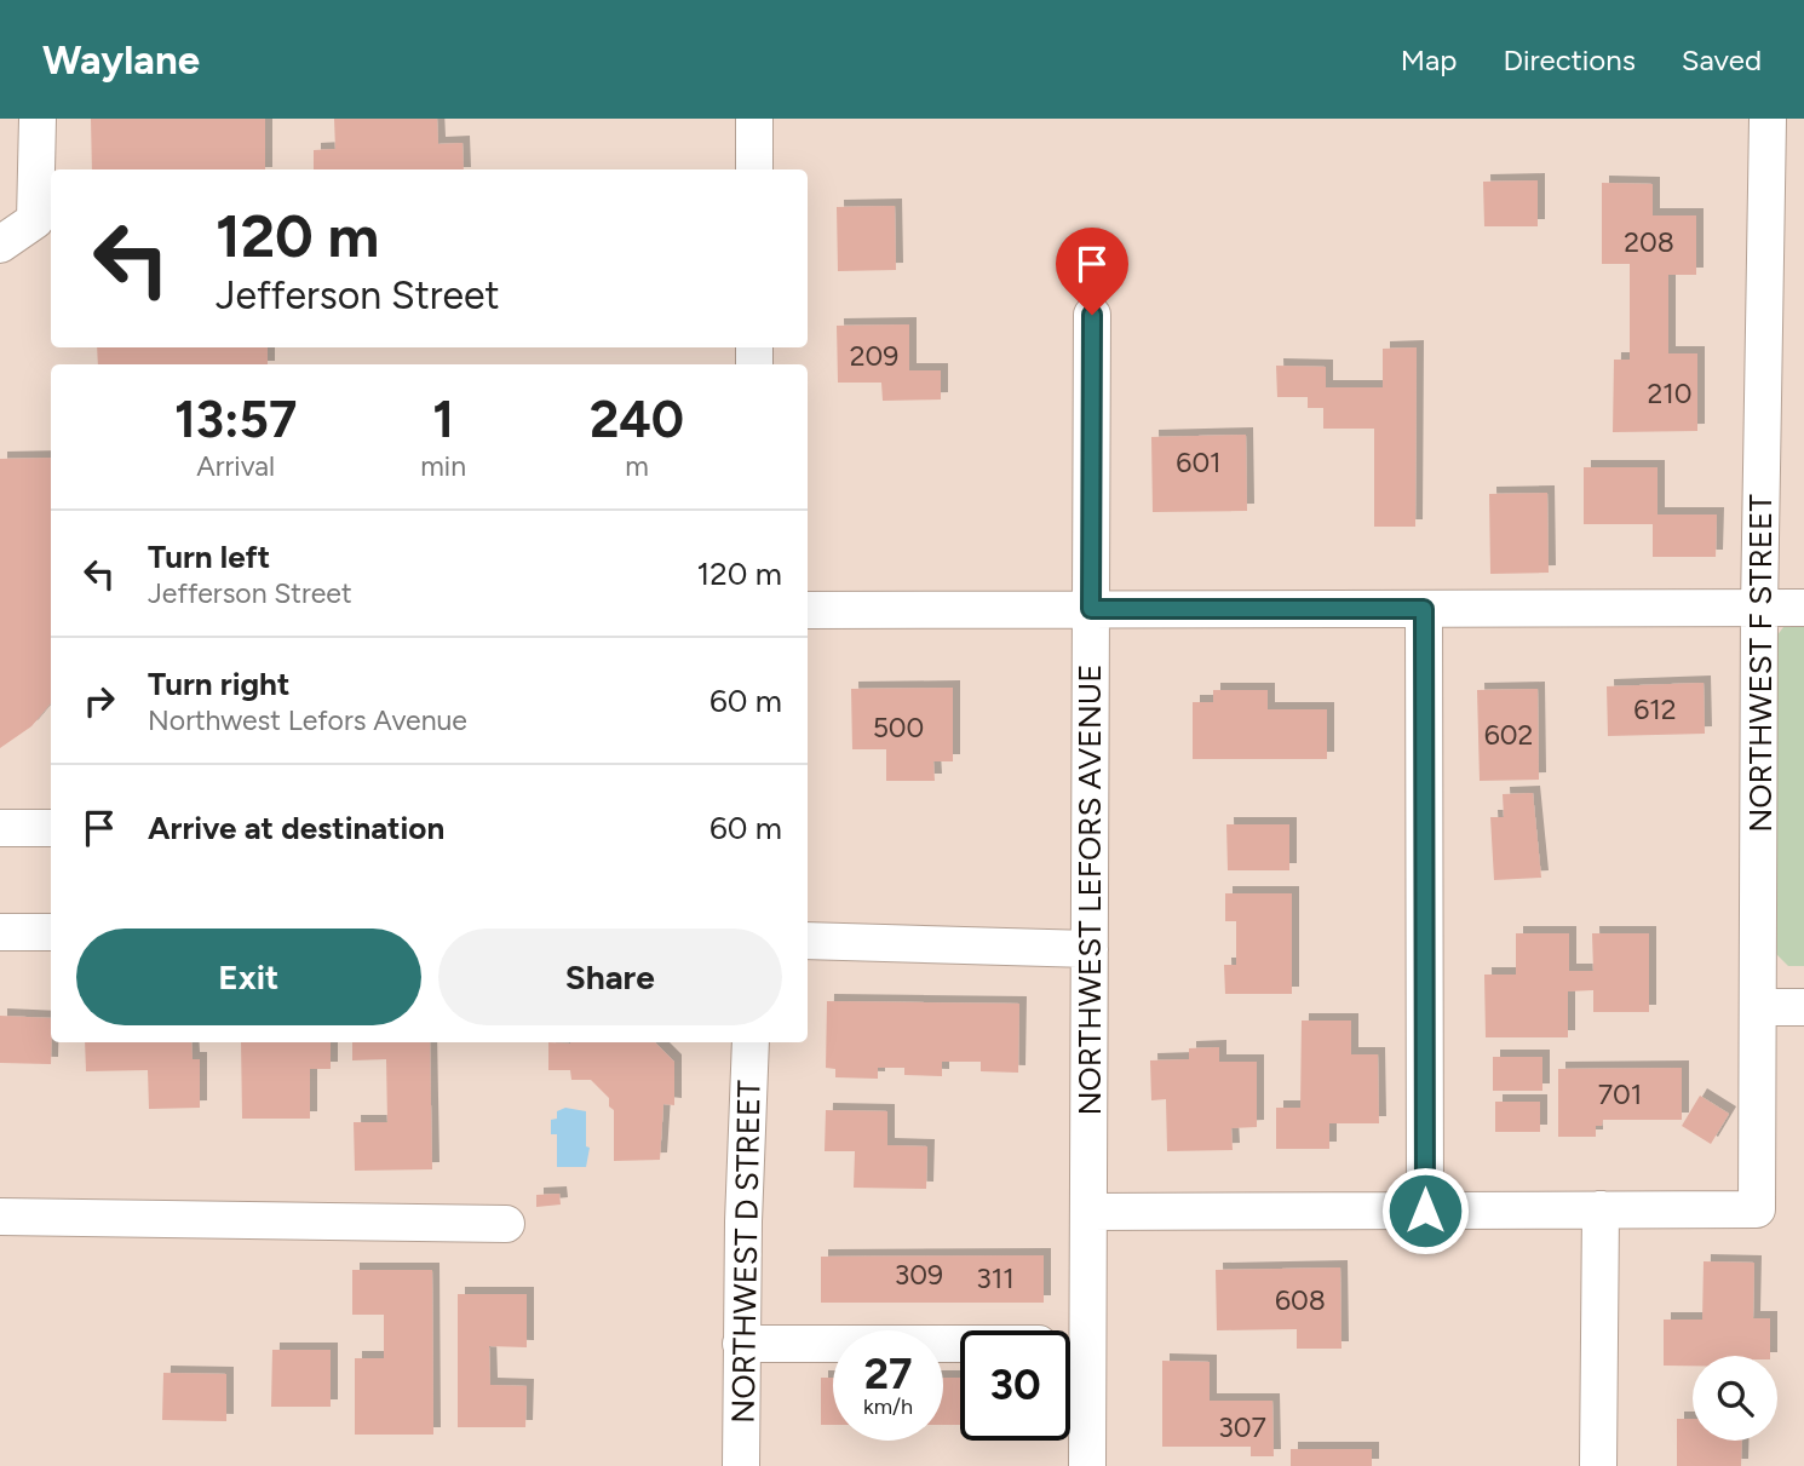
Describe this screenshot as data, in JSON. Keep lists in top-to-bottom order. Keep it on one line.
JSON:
{"streets":{"street":["NORTHWEST F STREET","NORTHWEST LEFORS AVENUE","NORTHWEST D STREET"]},"house_numbers":["208","209","210","601","612","500","602","701","309","311","608","307"],"page":{"header":"Waylane","nav":["Map","Directions","Saved"],"turn":["120 m","Jefferson Street"],"eta":["13:57","Arrival","1","min","240","m"],"list":[{"name":"Turn left","note":"Jefferson Street","value":"120 m"},{"name":"Turn right","note":"Northwest Lefors Avenue","value":"60 m"},{"name":"Arrive at destination","value":"60 m"}],"buttons":["Exit","Share"],"speed":"27 km/h","limit":"30"}}
